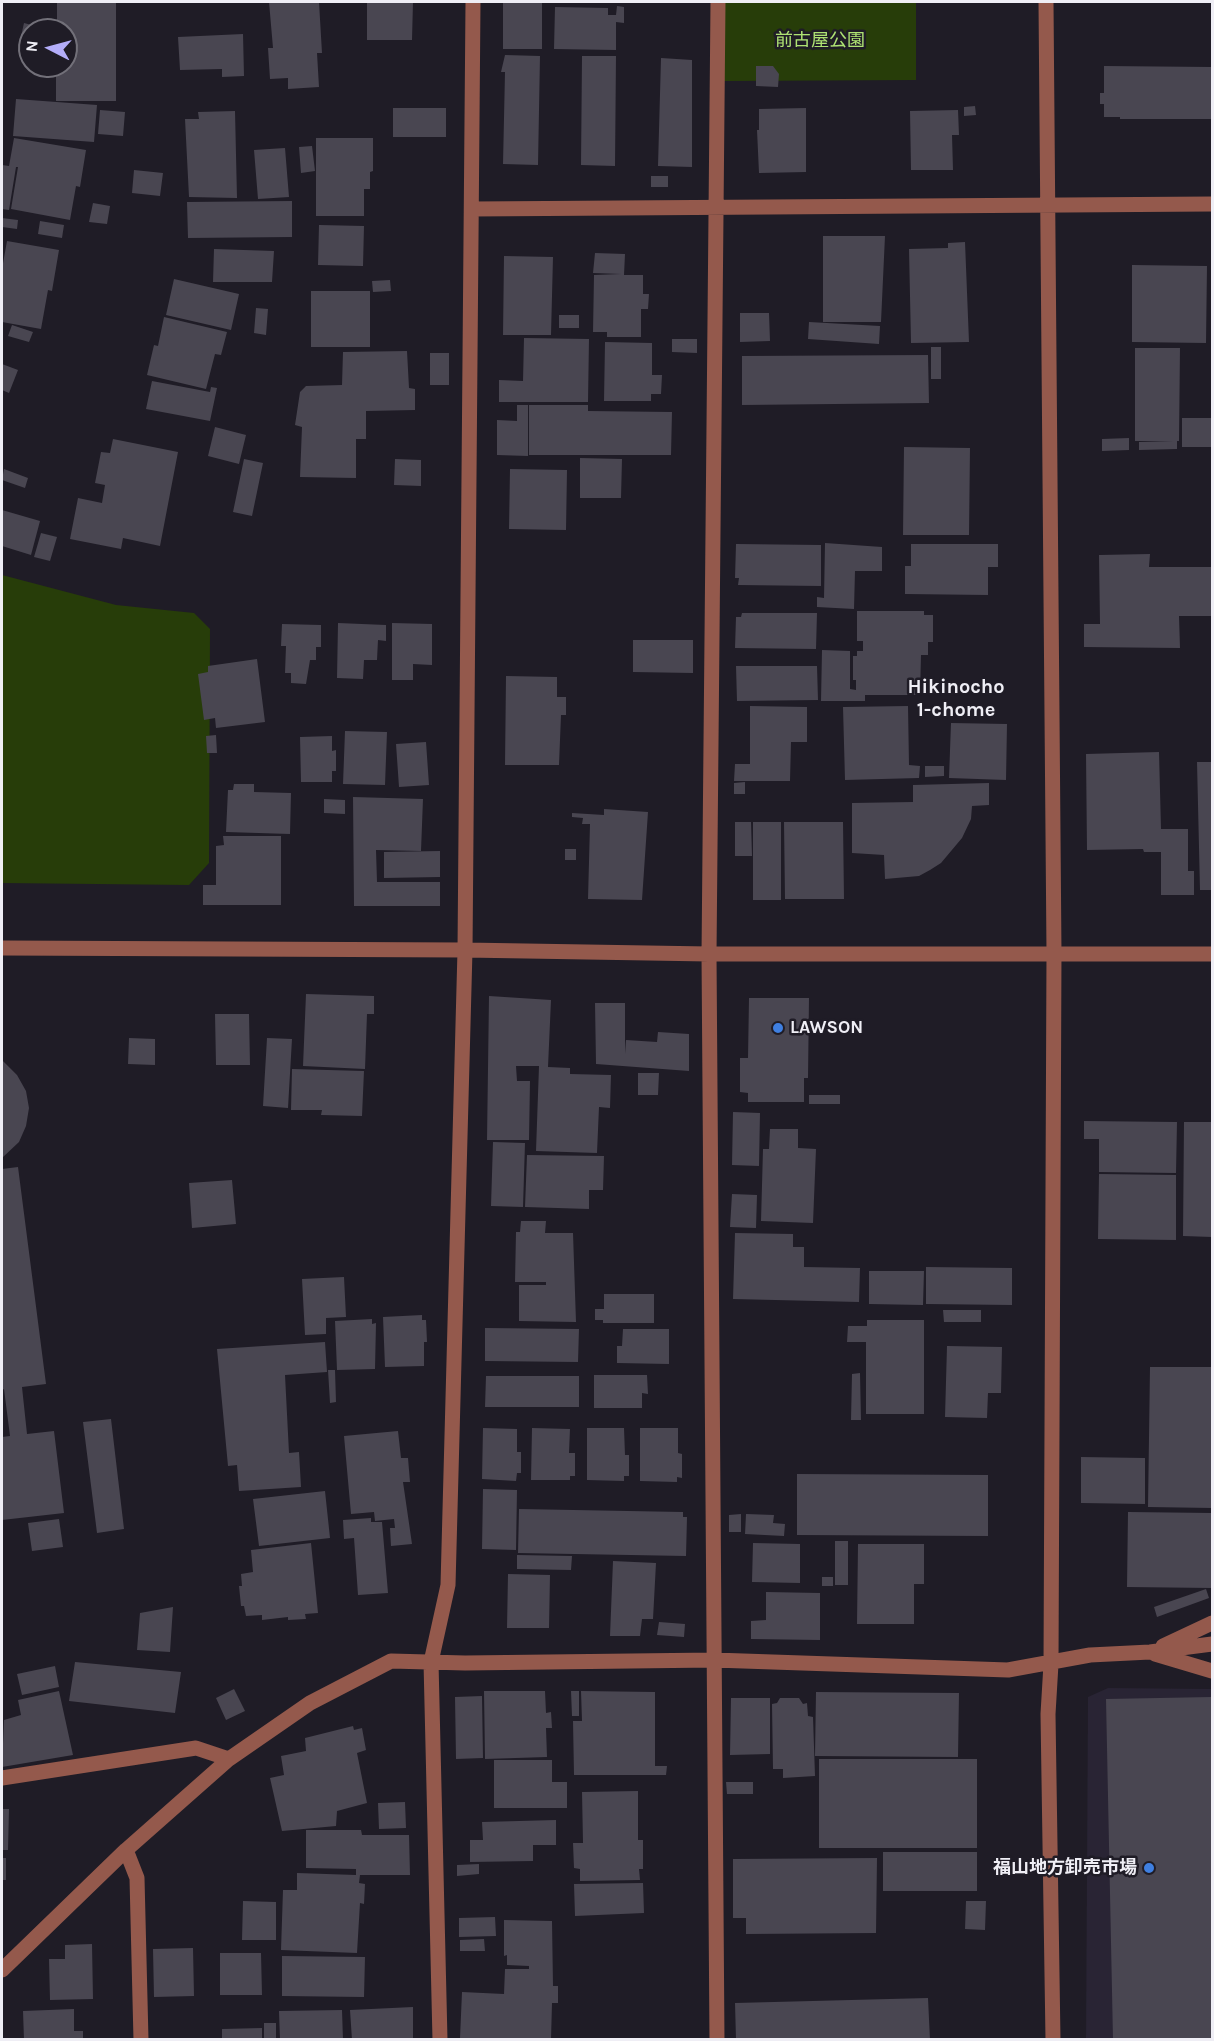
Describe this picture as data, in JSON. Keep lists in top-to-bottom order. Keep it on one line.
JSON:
{"districts":["Hikinocho 1-chome"],"parks":["前古屋公園"],"places":["LAWSON","福山地方卸売市場"],"north":"left"}
